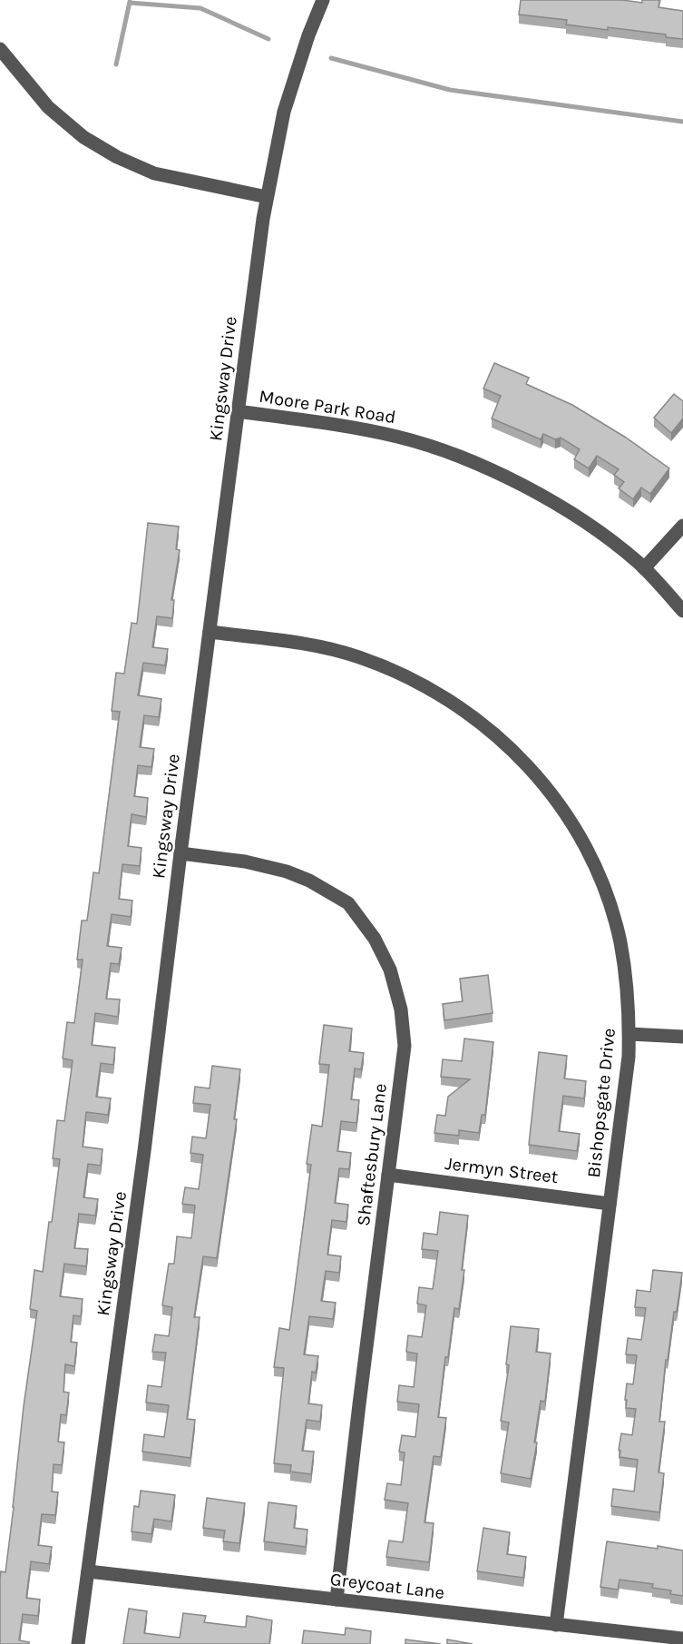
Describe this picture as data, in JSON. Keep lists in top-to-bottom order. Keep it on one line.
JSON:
{"streets":{"street":["Kingsway Drive","Moore Park Road","Bishopsgate Drive","Shaftesbury Lane","Jermyn Street","Greycoat Lane"]},"crossings":[["Kingsway Drive","Moore Park Road"],["Kingsway Drive","Bishopsgate Drive"],["Kingsway Drive","Shaftesbury Lane"],["Kingsway Drive","Greycoat Lane"],["Bishopsgate Drive","Jermyn Street"],["Bishopsgate Drive","Greycoat Lane"],["Shaftesbury Lane","Jermyn Street"],["Shaftesbury Lane","Greycoat Lane"]]}
